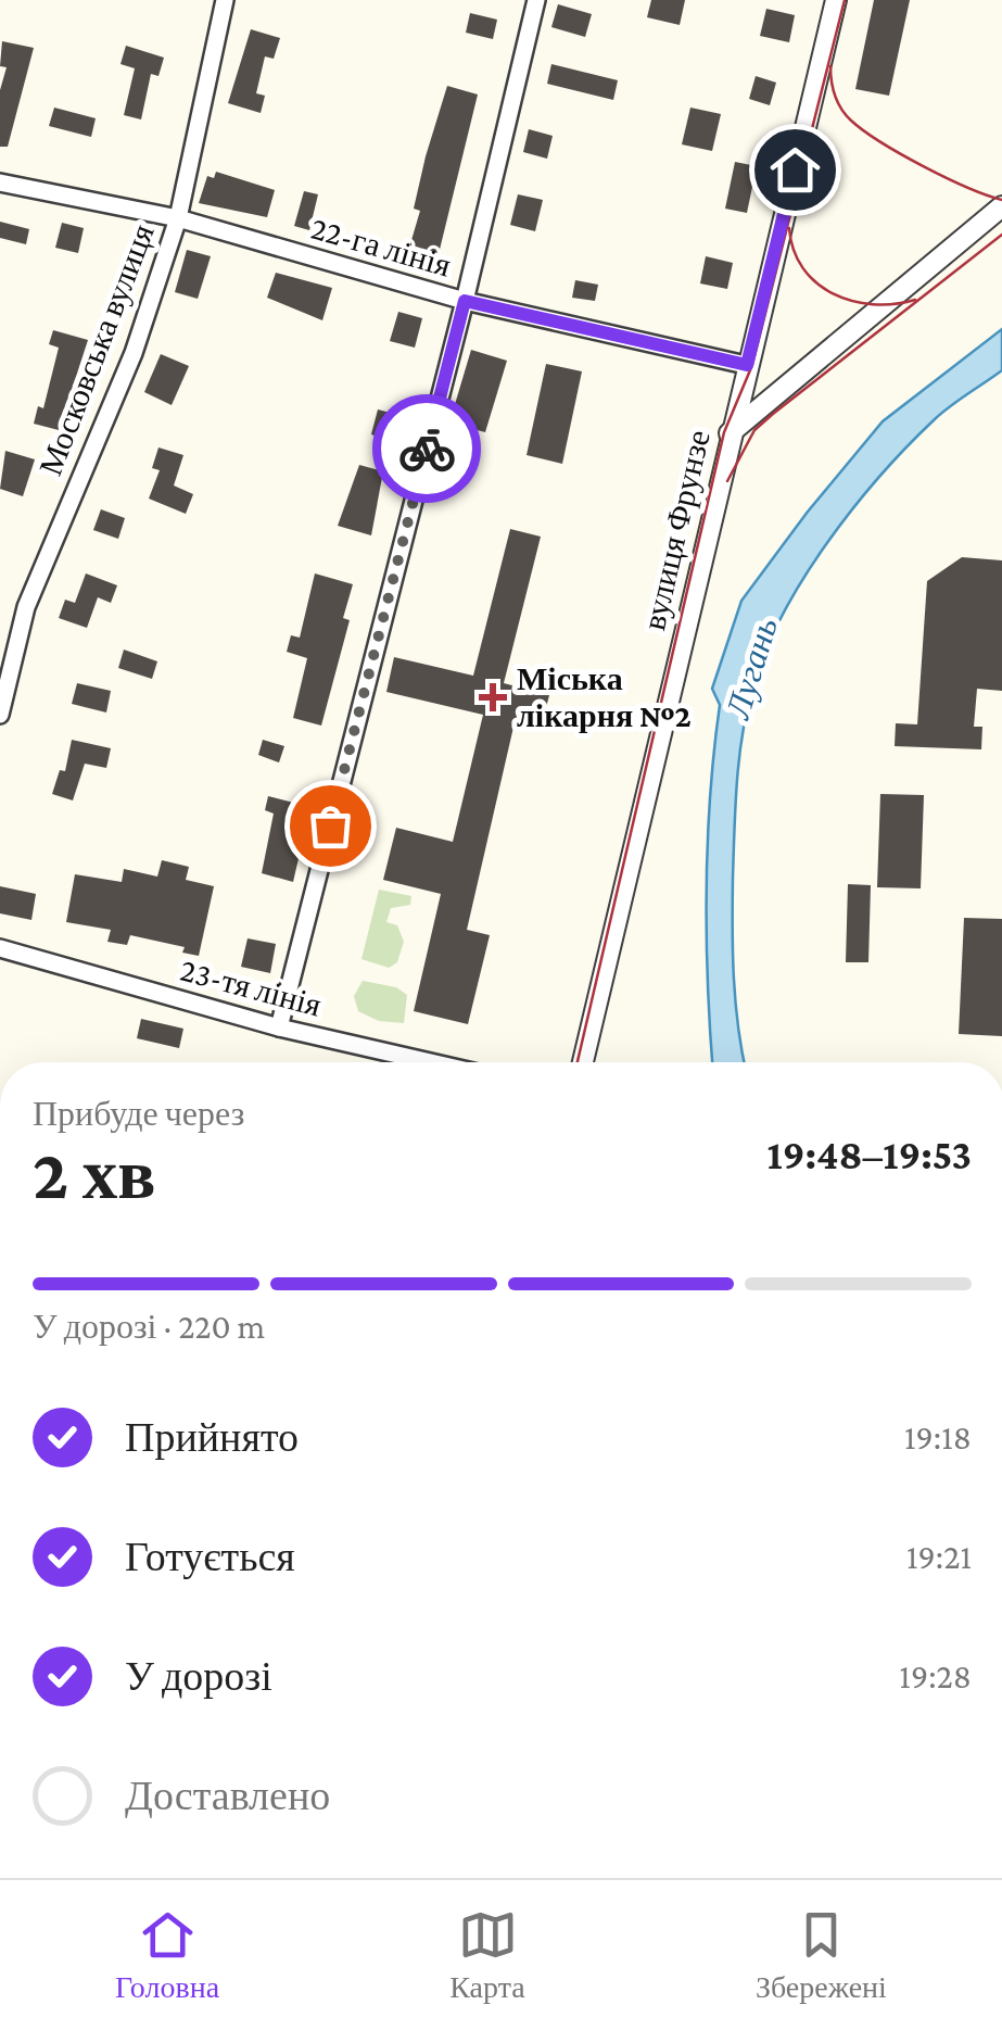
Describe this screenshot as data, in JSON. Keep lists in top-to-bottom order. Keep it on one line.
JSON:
{"streets":{"street":["22-га лінія","Московська вулиця","вулиця Фрунзе","23-тя лінія"]},"crossings":[["22-га лінія","Московська вулиця"],["22-га лінія","вулиця Фрунзе"]],"water":["Лугань"],"places":{"health":["Міська лікарня №2"]},"page":{"heading":["2 хв","Прибуде через","19:48–19:53"],"bar":"У дорозі · 220 m","list":[["Прийнято","19:18"],["Готується","19:21"],["У дорозі","19:28"],"Доставлено"],"tabs":["Головна","Карта","Збережені"]}}
